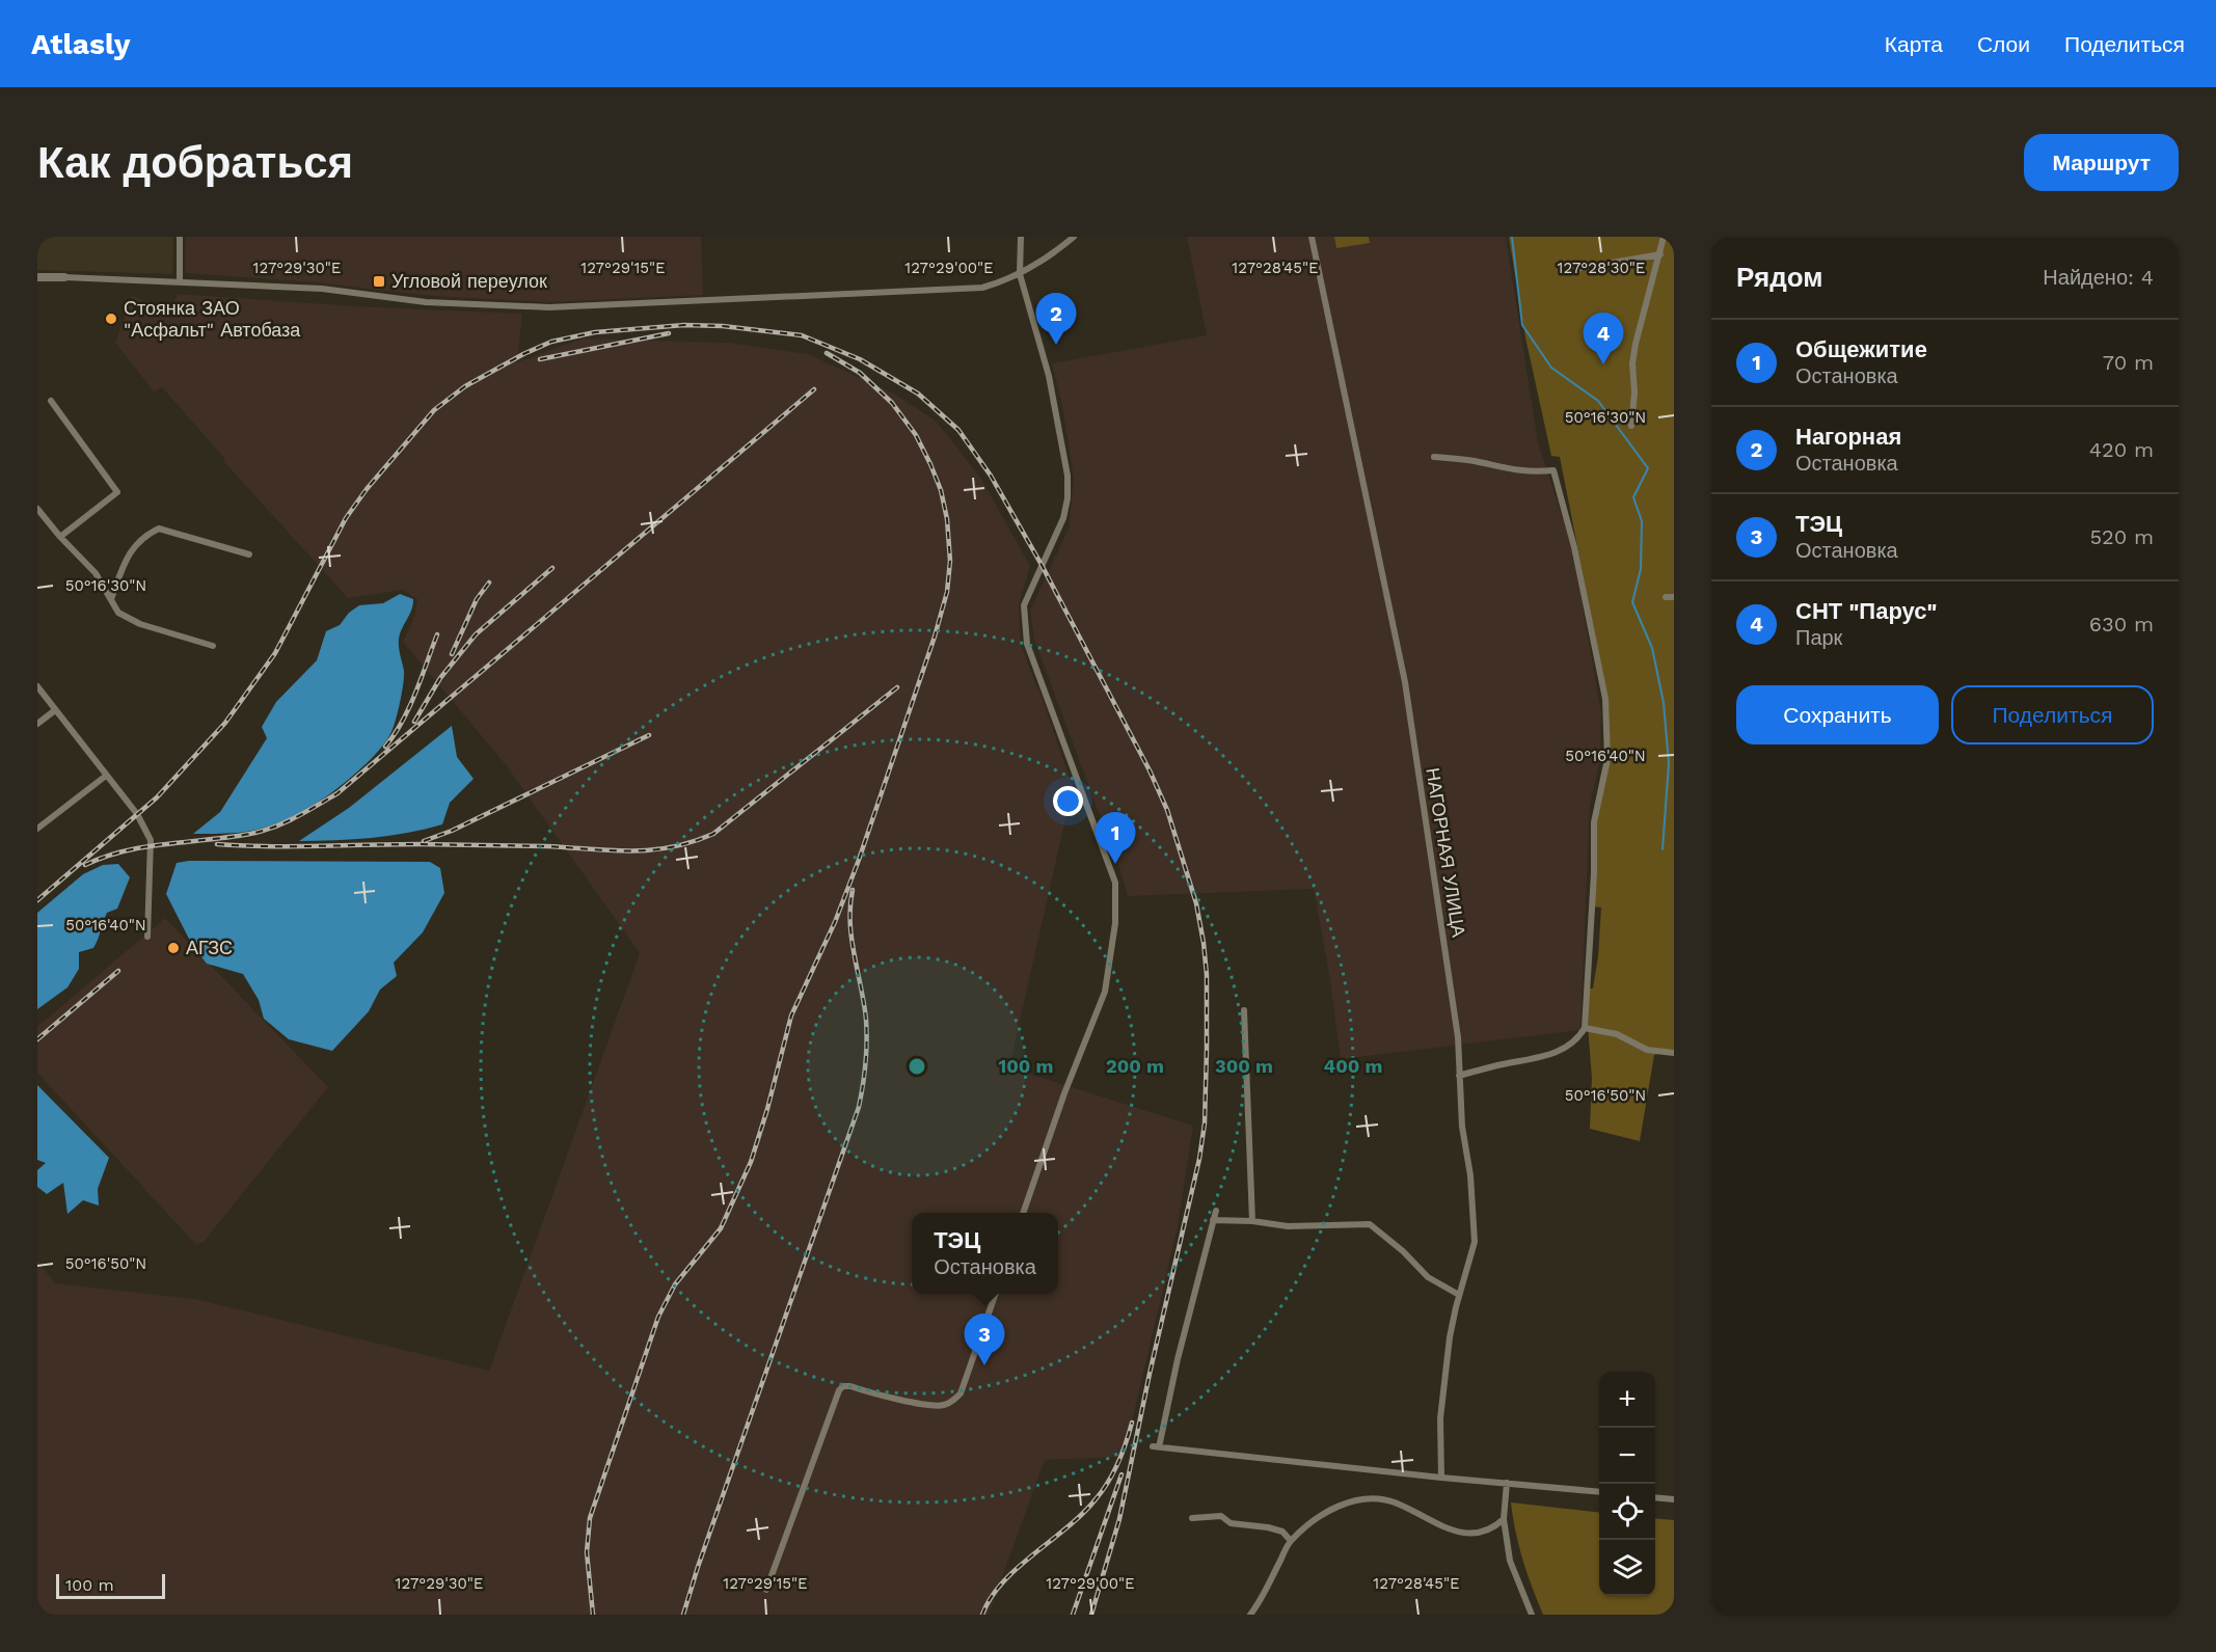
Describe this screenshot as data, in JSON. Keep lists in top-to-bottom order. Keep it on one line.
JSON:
{"streets":{"street":["НАГОРНАЯ УЛИЦА"]},"places":{"transit":["Угловой переулок"],"other":["Стоянка ЗАО \"Асфальт\" Автобаза","АГЗС"]},"scale_bar":"100 m","page":{"header":"Atlasly","nav":["Карта","Слои","Поделиться"],"buttons":["Маршрут",["Сохранить","Поделиться"]],"title":"Как добраться","heading":["Рядом","Найдено: 4"],"pins":["2","4","1","3"],"list":[{"mark":"1","name":"Общежитие","note":"Остановка","value":"70 m"},{"mark":"2","name":"Нагорная","note":"Остановка","value":"420 m"},{"mark":"3","name":"ТЭЦ","note":"Остановка","value":"520 m"},{"mark":"4","name":"СНТ \"Парус\"","note":"Парк","value":"630 m"}],"popup":["ТЭЦ","Остановка"],"map_buttons":["+","−"],"scale":"100 m"},"coordinates":["127°29'30\"E","127°29'15\"E","127°29'00\"E","127°28'45\"E","127°28'30\"E","50°16'30\"N","50°16'40\"N","50°16'50\"N"],"rings":["100 m","200 m","300 m","400 m"]}
